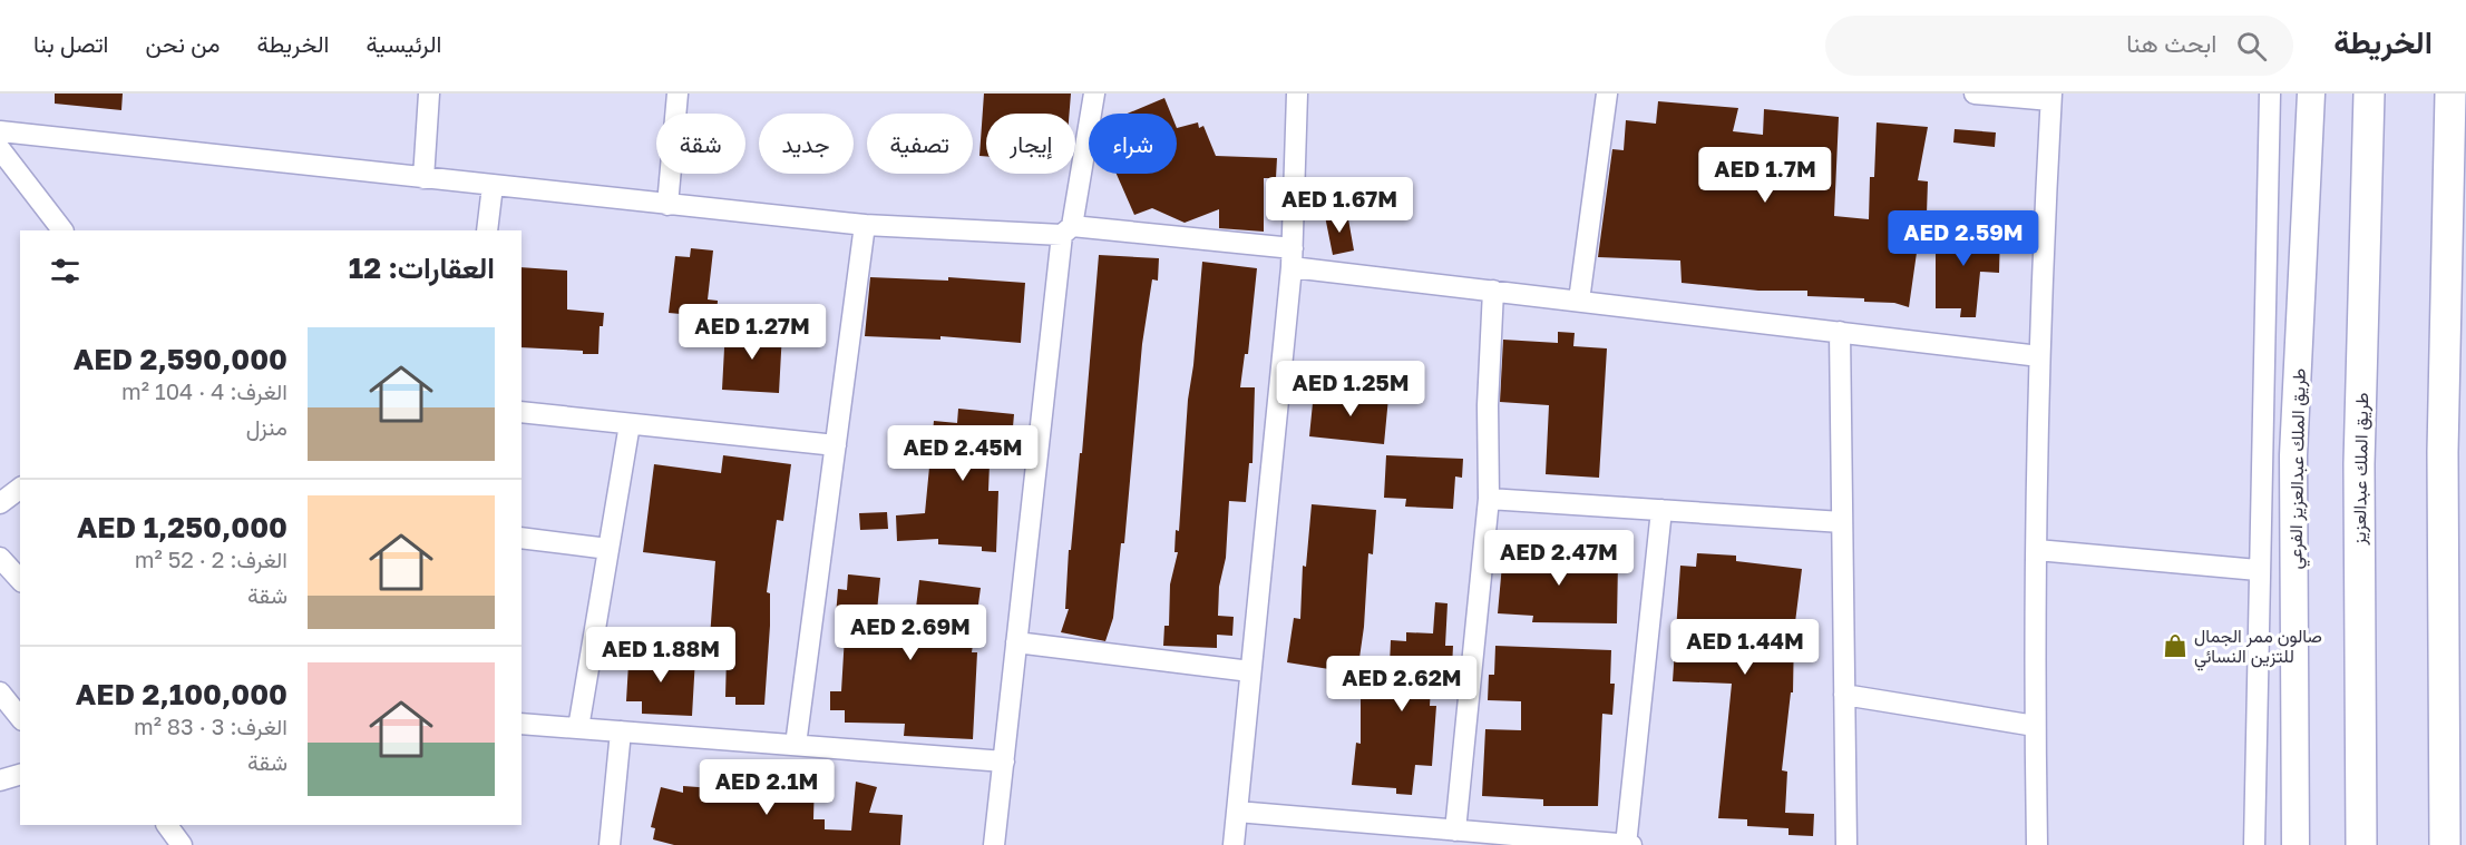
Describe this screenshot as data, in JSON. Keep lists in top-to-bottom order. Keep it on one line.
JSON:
{"streets":{"highway":["طريق الملك عبدالعزيز"],"main road":["طريق الملك عبدالعزيز الفرعي"]},"places":{"shop":["صالون ممر الجمال للتزين النسائي"]},"page":{"header":"الخريطة","search":"ابحث هنا","nav":["الرئيسية","الخريطة","من نحن","اتصل بنا"],"chip":["شراء","إيجار","تصفية","جديد","شقة"],"price":["AED 1.7M","AED 1.67M","AED 2.59M","AED 1.27M","AED 1.25M","AED 2.45M","AED 2.47M","AED 2.69M","AED 1.44M","AED 1.88M","AED 2.62M","AED 2.1M"],"heading":"العقارات: 12","list":[{"name":"AED 2,590,000","note":"الغرف: 4 · 104 m² · منزل"},{"name":"AED 1,250,000","note":"الغرف: 2 · 52 m² · شقة"},{"name":"AED 2,100,000","note":"الغرف: 3 · 83 m² · شقة"}]}}
